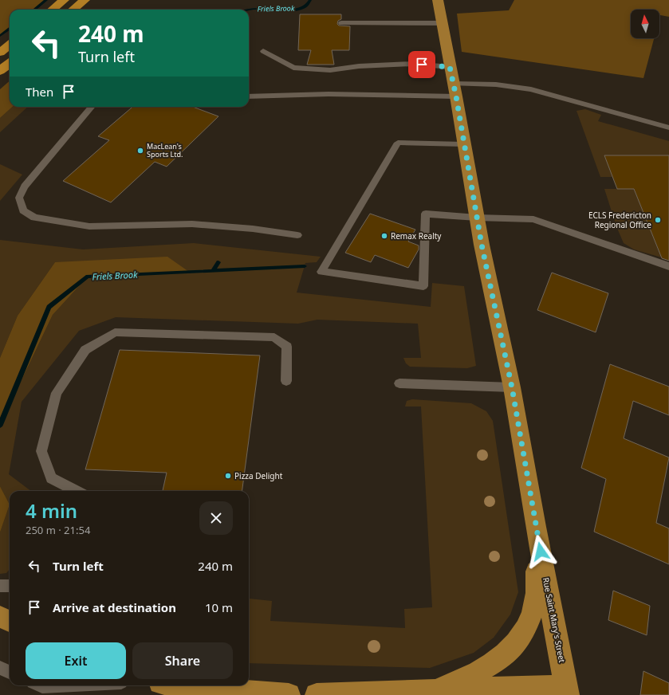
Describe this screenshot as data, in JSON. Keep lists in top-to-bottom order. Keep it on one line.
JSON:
{"streets":{"main road":["Rue Saint Mary's Street"]},"water":["Friels Brook"],"places":["MacLean's Sports Ltd.","ECLS Fredericton Regional Office","Remax Realty","Pizza Delight"],"north":"top","page":{"turn":["240 m","Turn left"],"then":"Then","heading":["4 min","250 m · 21:54"],"list":[{"name":"Turn left","value":"240 m"},{"name":"Arrive at destination","value":"10 m"}],"buttons":["Exit","Share"]}}
